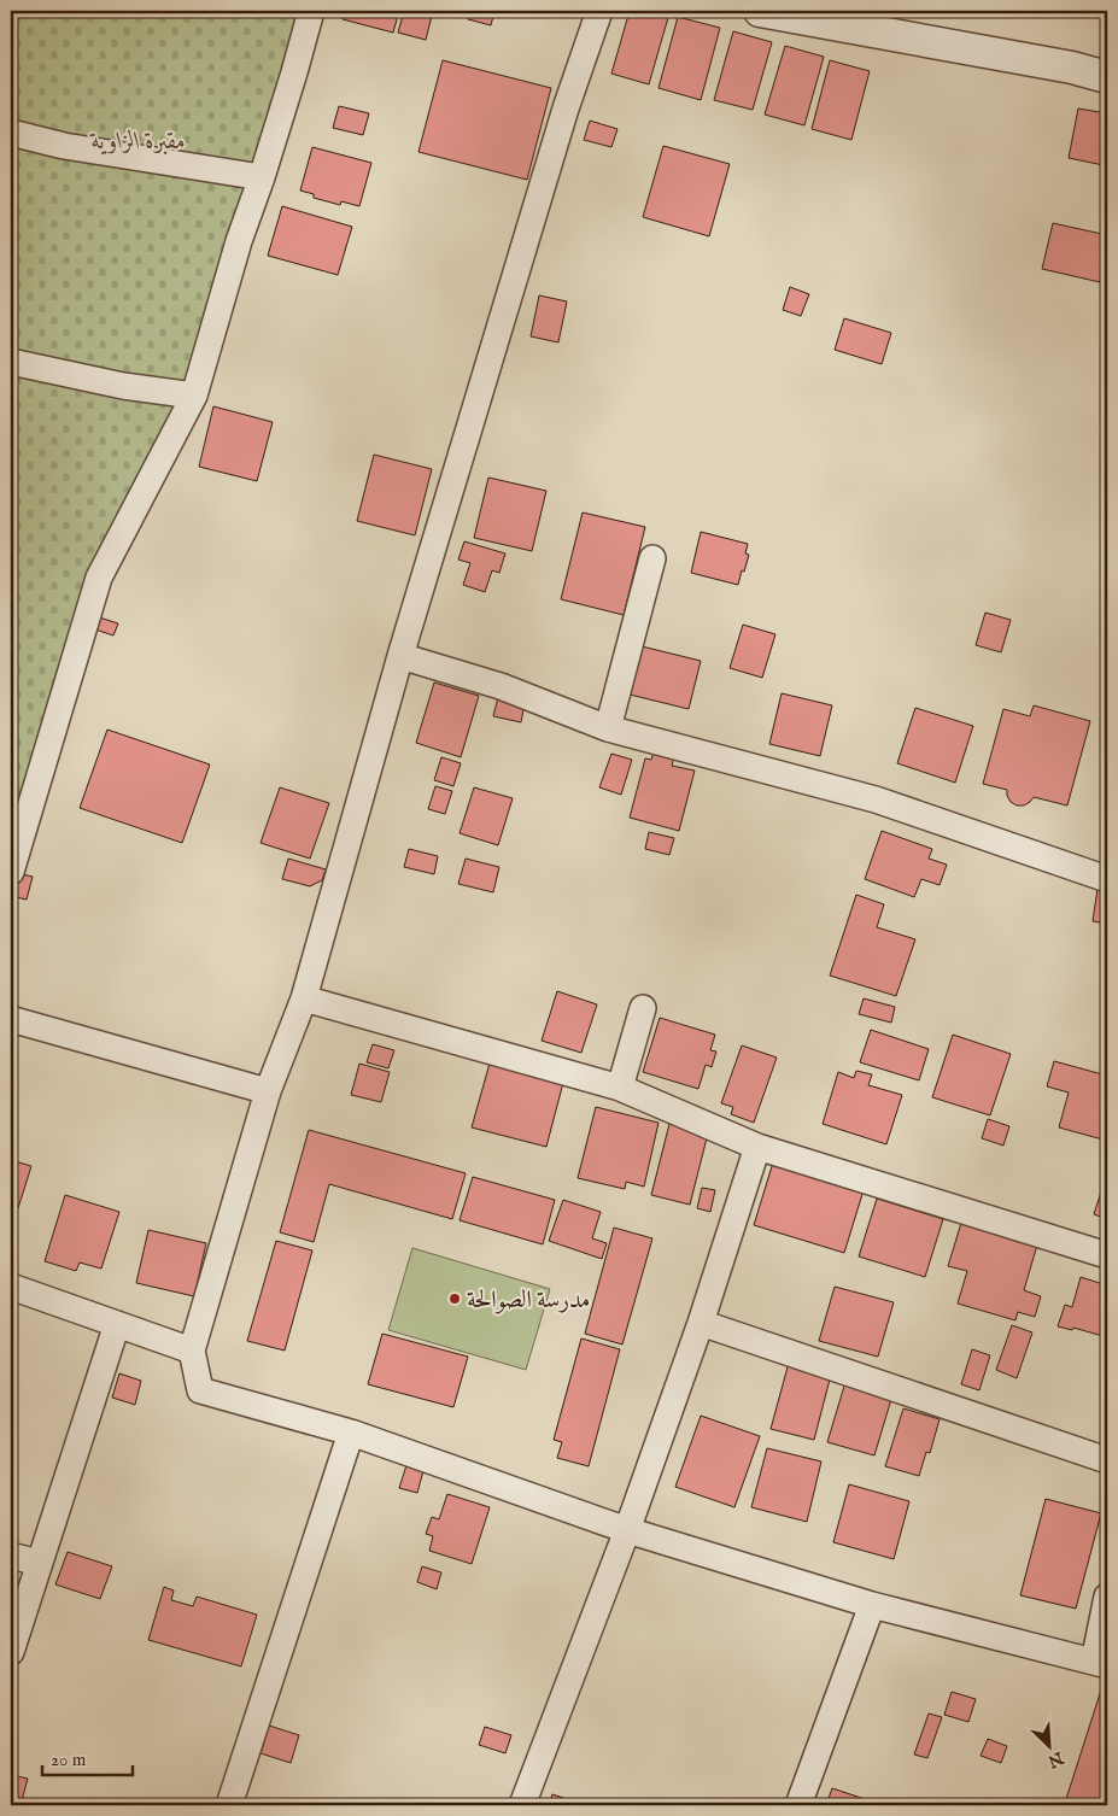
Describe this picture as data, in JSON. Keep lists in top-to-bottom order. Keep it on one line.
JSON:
{"parks":["مقبرة الزاوية"],"places":["مدرسة الصوالحة"],"scale_bar":"20 m","north":"bottom right"}
